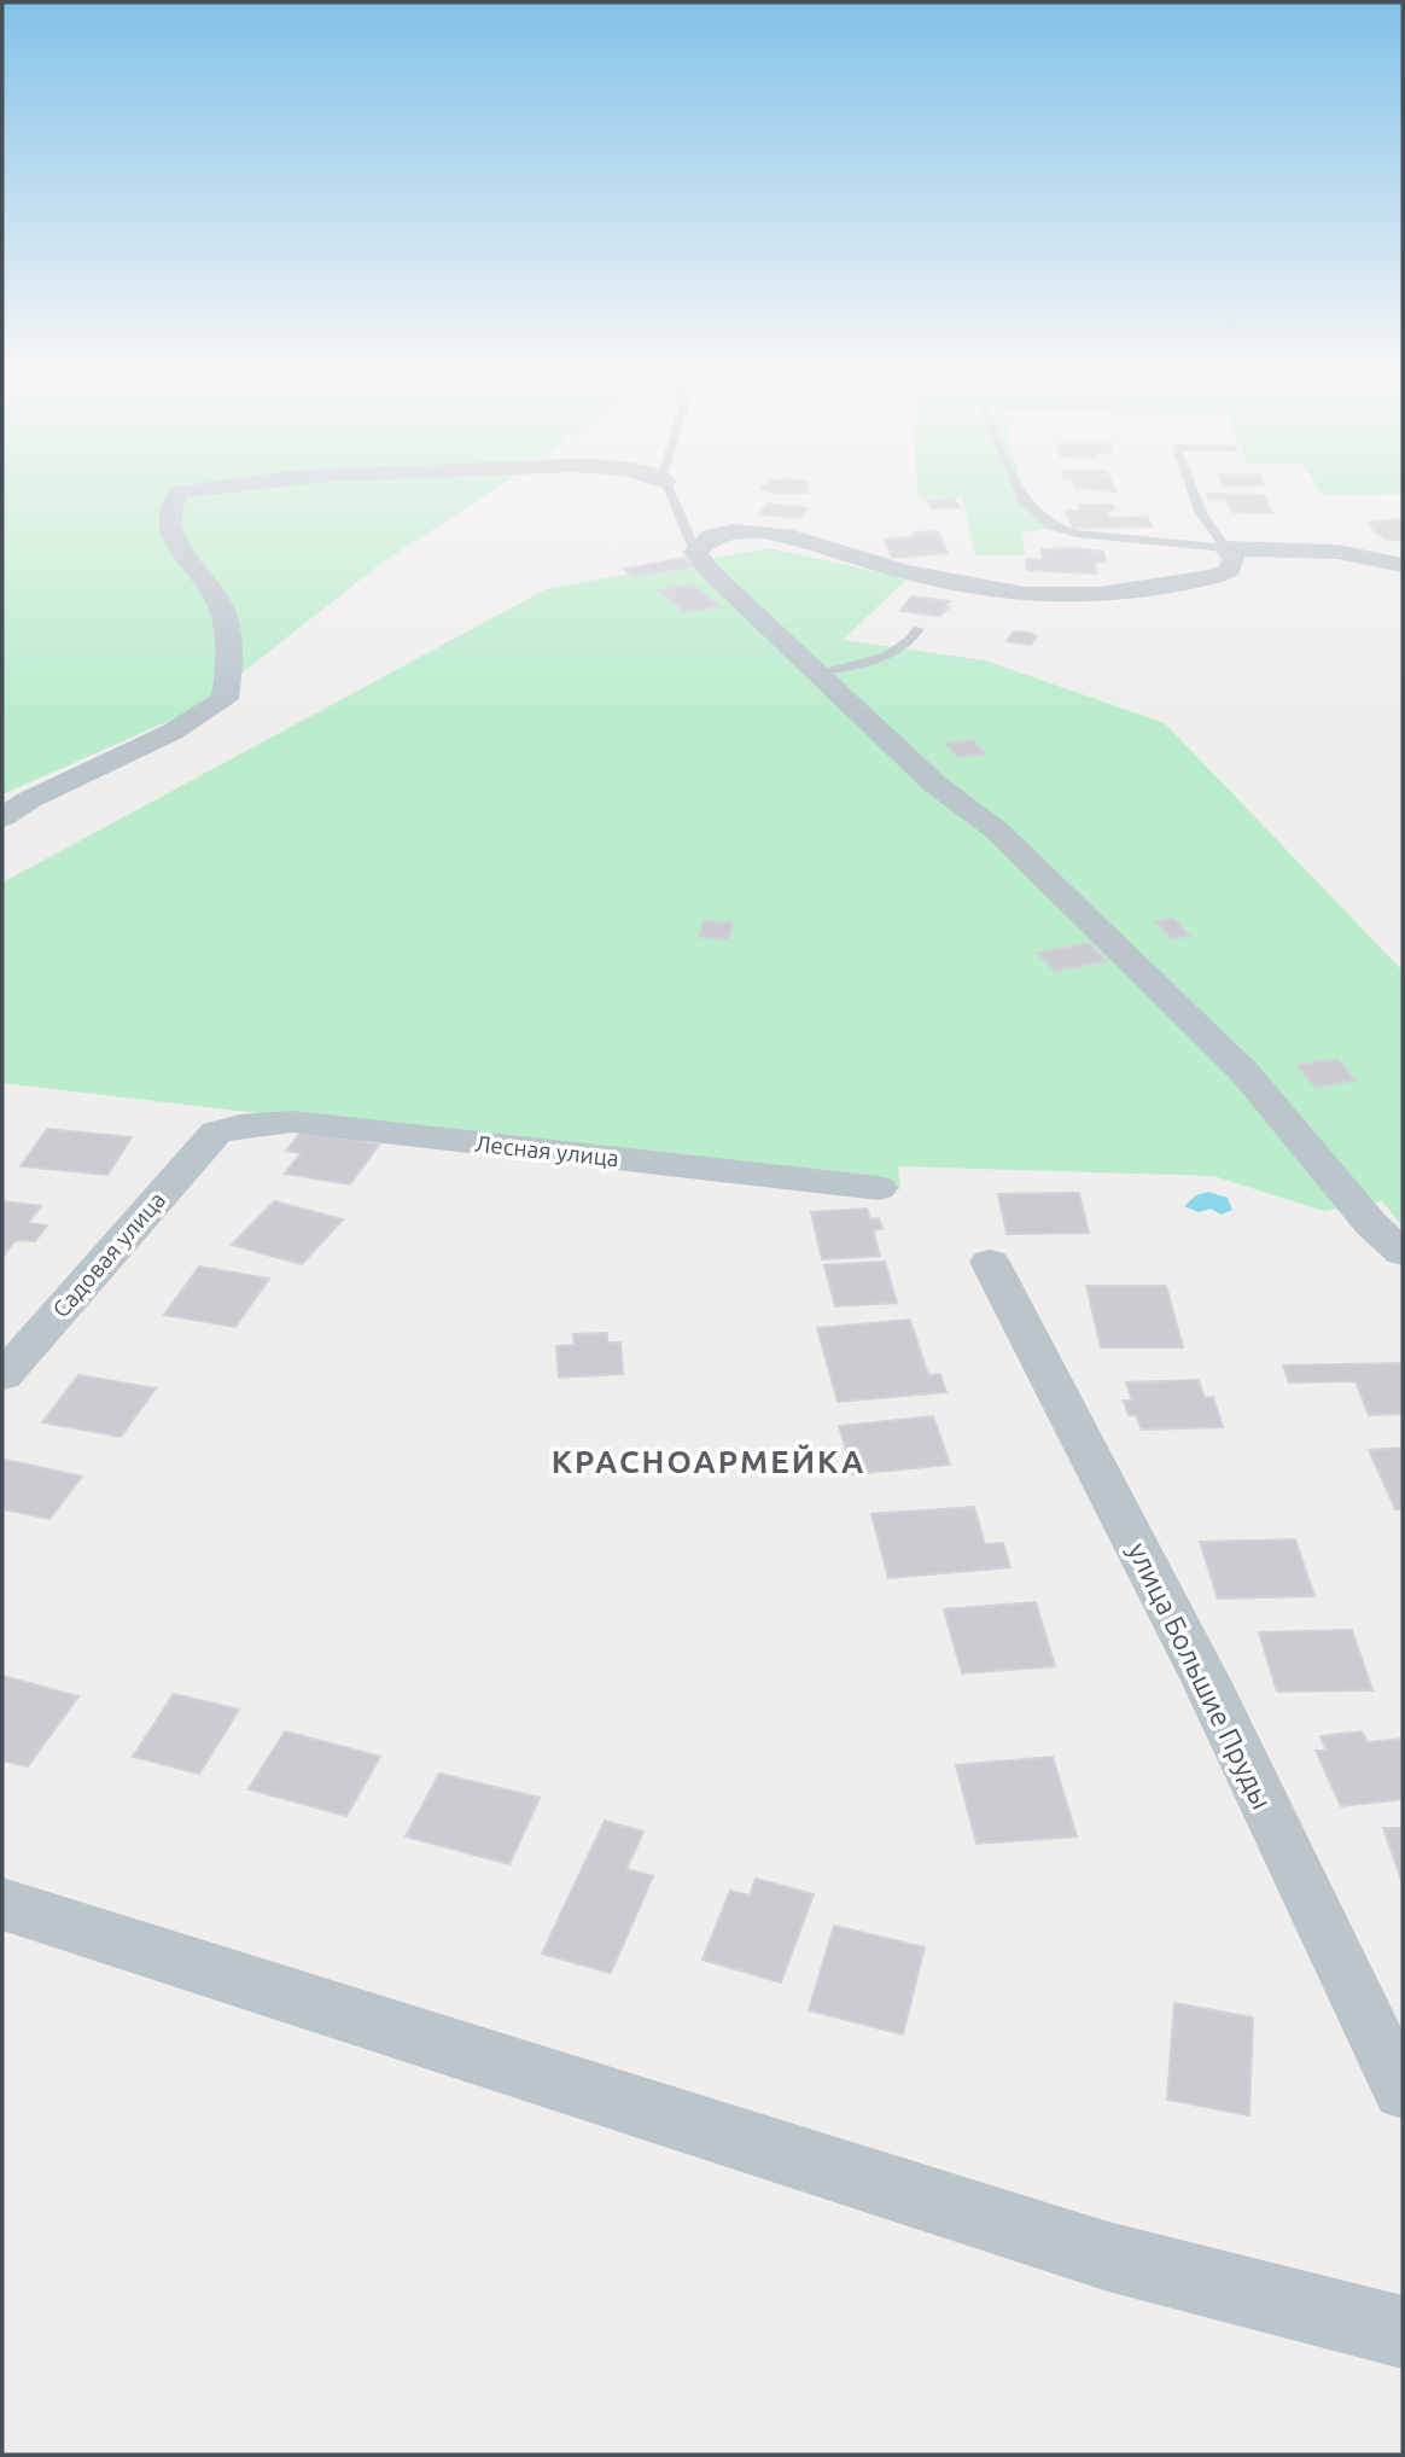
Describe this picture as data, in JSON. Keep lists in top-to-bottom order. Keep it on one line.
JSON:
{"streets":{"street":["Лесная улица","Садовая улица","улица Большие Пруды"]},"crossings":[["Лесная улица","Садовая улица"]],"districts":["КРАСНОАРМЕЙКА"]}
